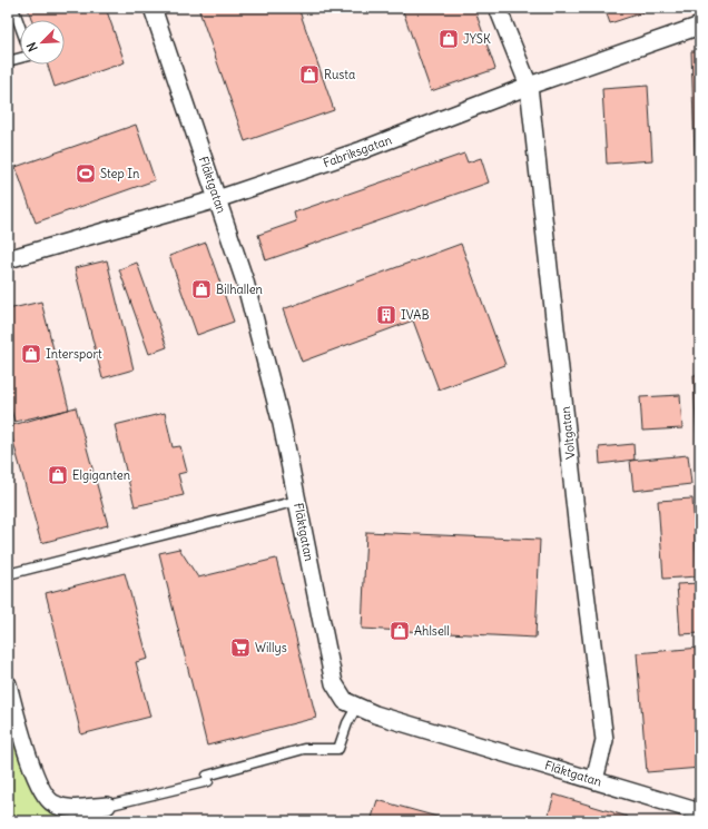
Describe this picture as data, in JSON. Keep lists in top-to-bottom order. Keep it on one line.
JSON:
{"streets":{"street":["Fabriksgatan","Fläktgatan","Voltgatan"]},"crossings":[["Fabriksgatan","Fläktgatan"],["Fabriksgatan","Voltgatan"],["Fläktgatan","Voltgatan"]],"places":{"shop":["JYSK","Rusta","Bilhallen","Intersport","Elgiganten","Ahlsell"],"sports":["Step In"],"building":["IVAB"],"supermarket":["Willys"]},"north":"bottom left"}
